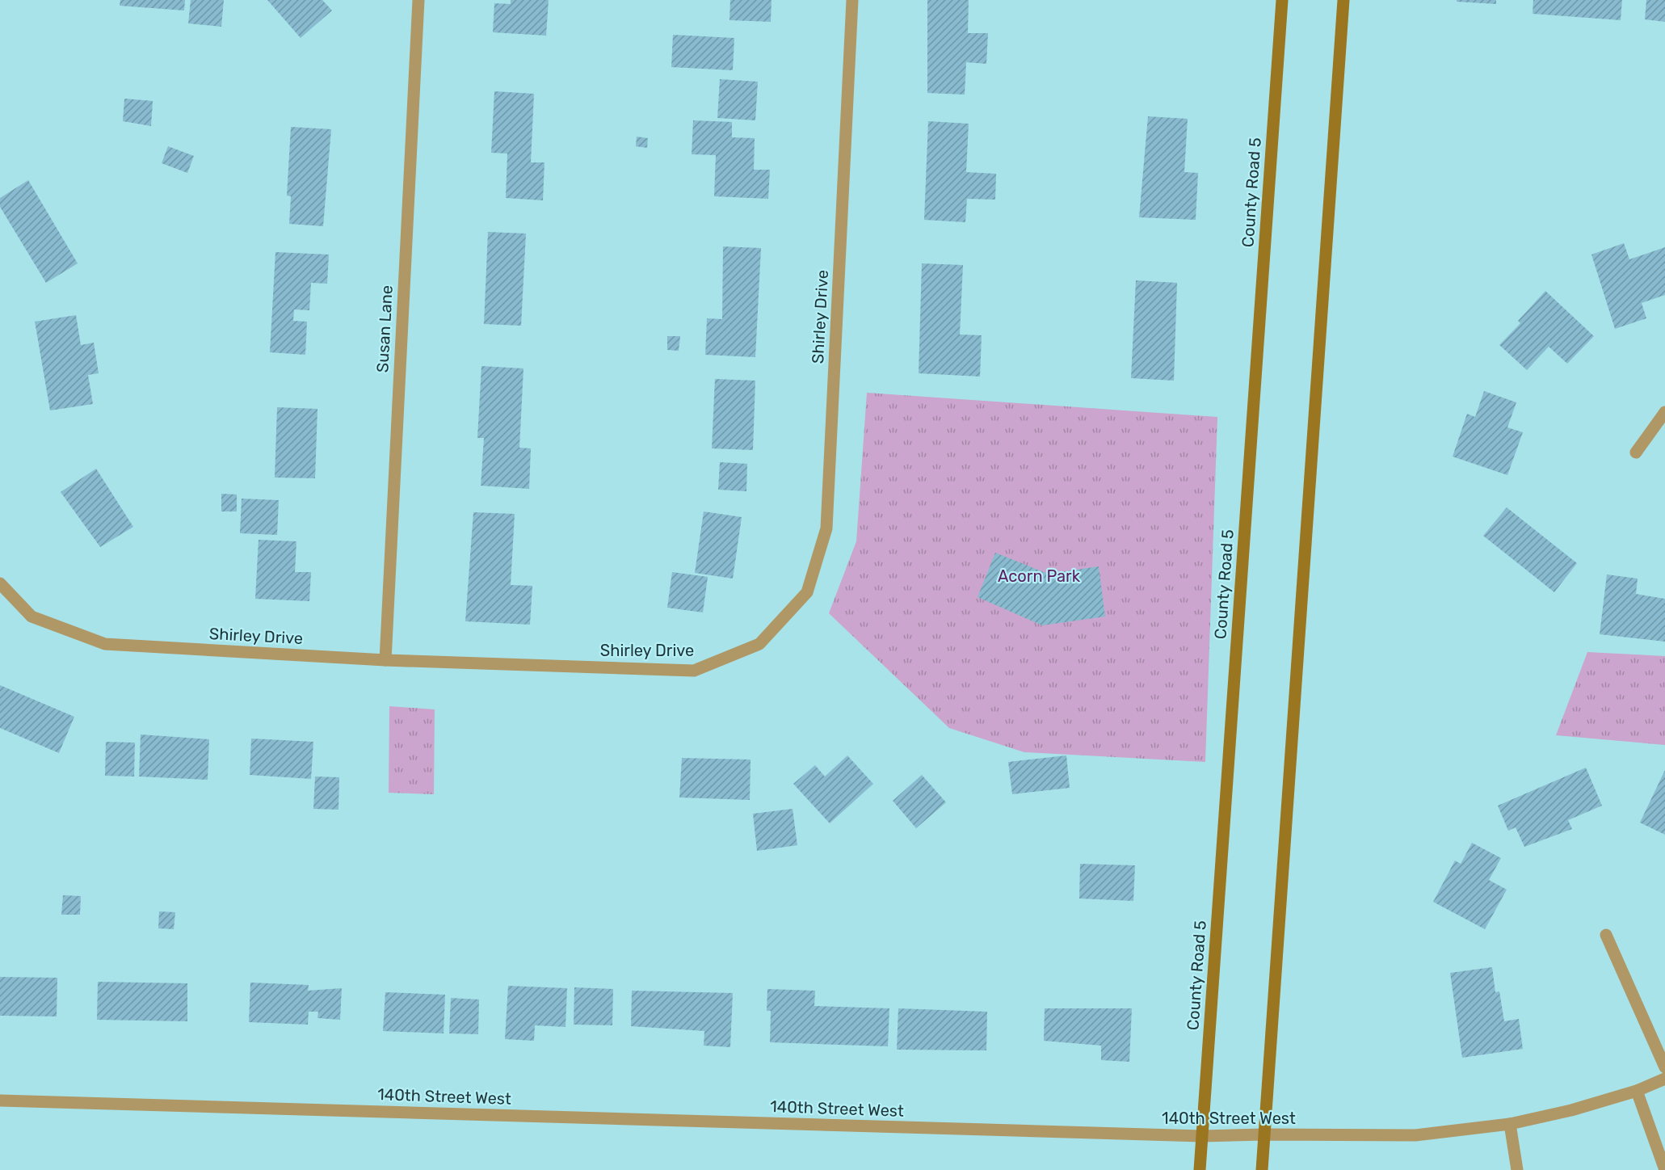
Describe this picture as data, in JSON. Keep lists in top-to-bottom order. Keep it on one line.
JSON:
{"streets":{"main road":["County Road 5"],"street":["Shirley Drive","Susan Lane","140th Street West"]},"crossings":[["County Road 5","140th Street West"],["Shirley Drive","Susan Lane"]],"parks":["Acorn Park"]}
